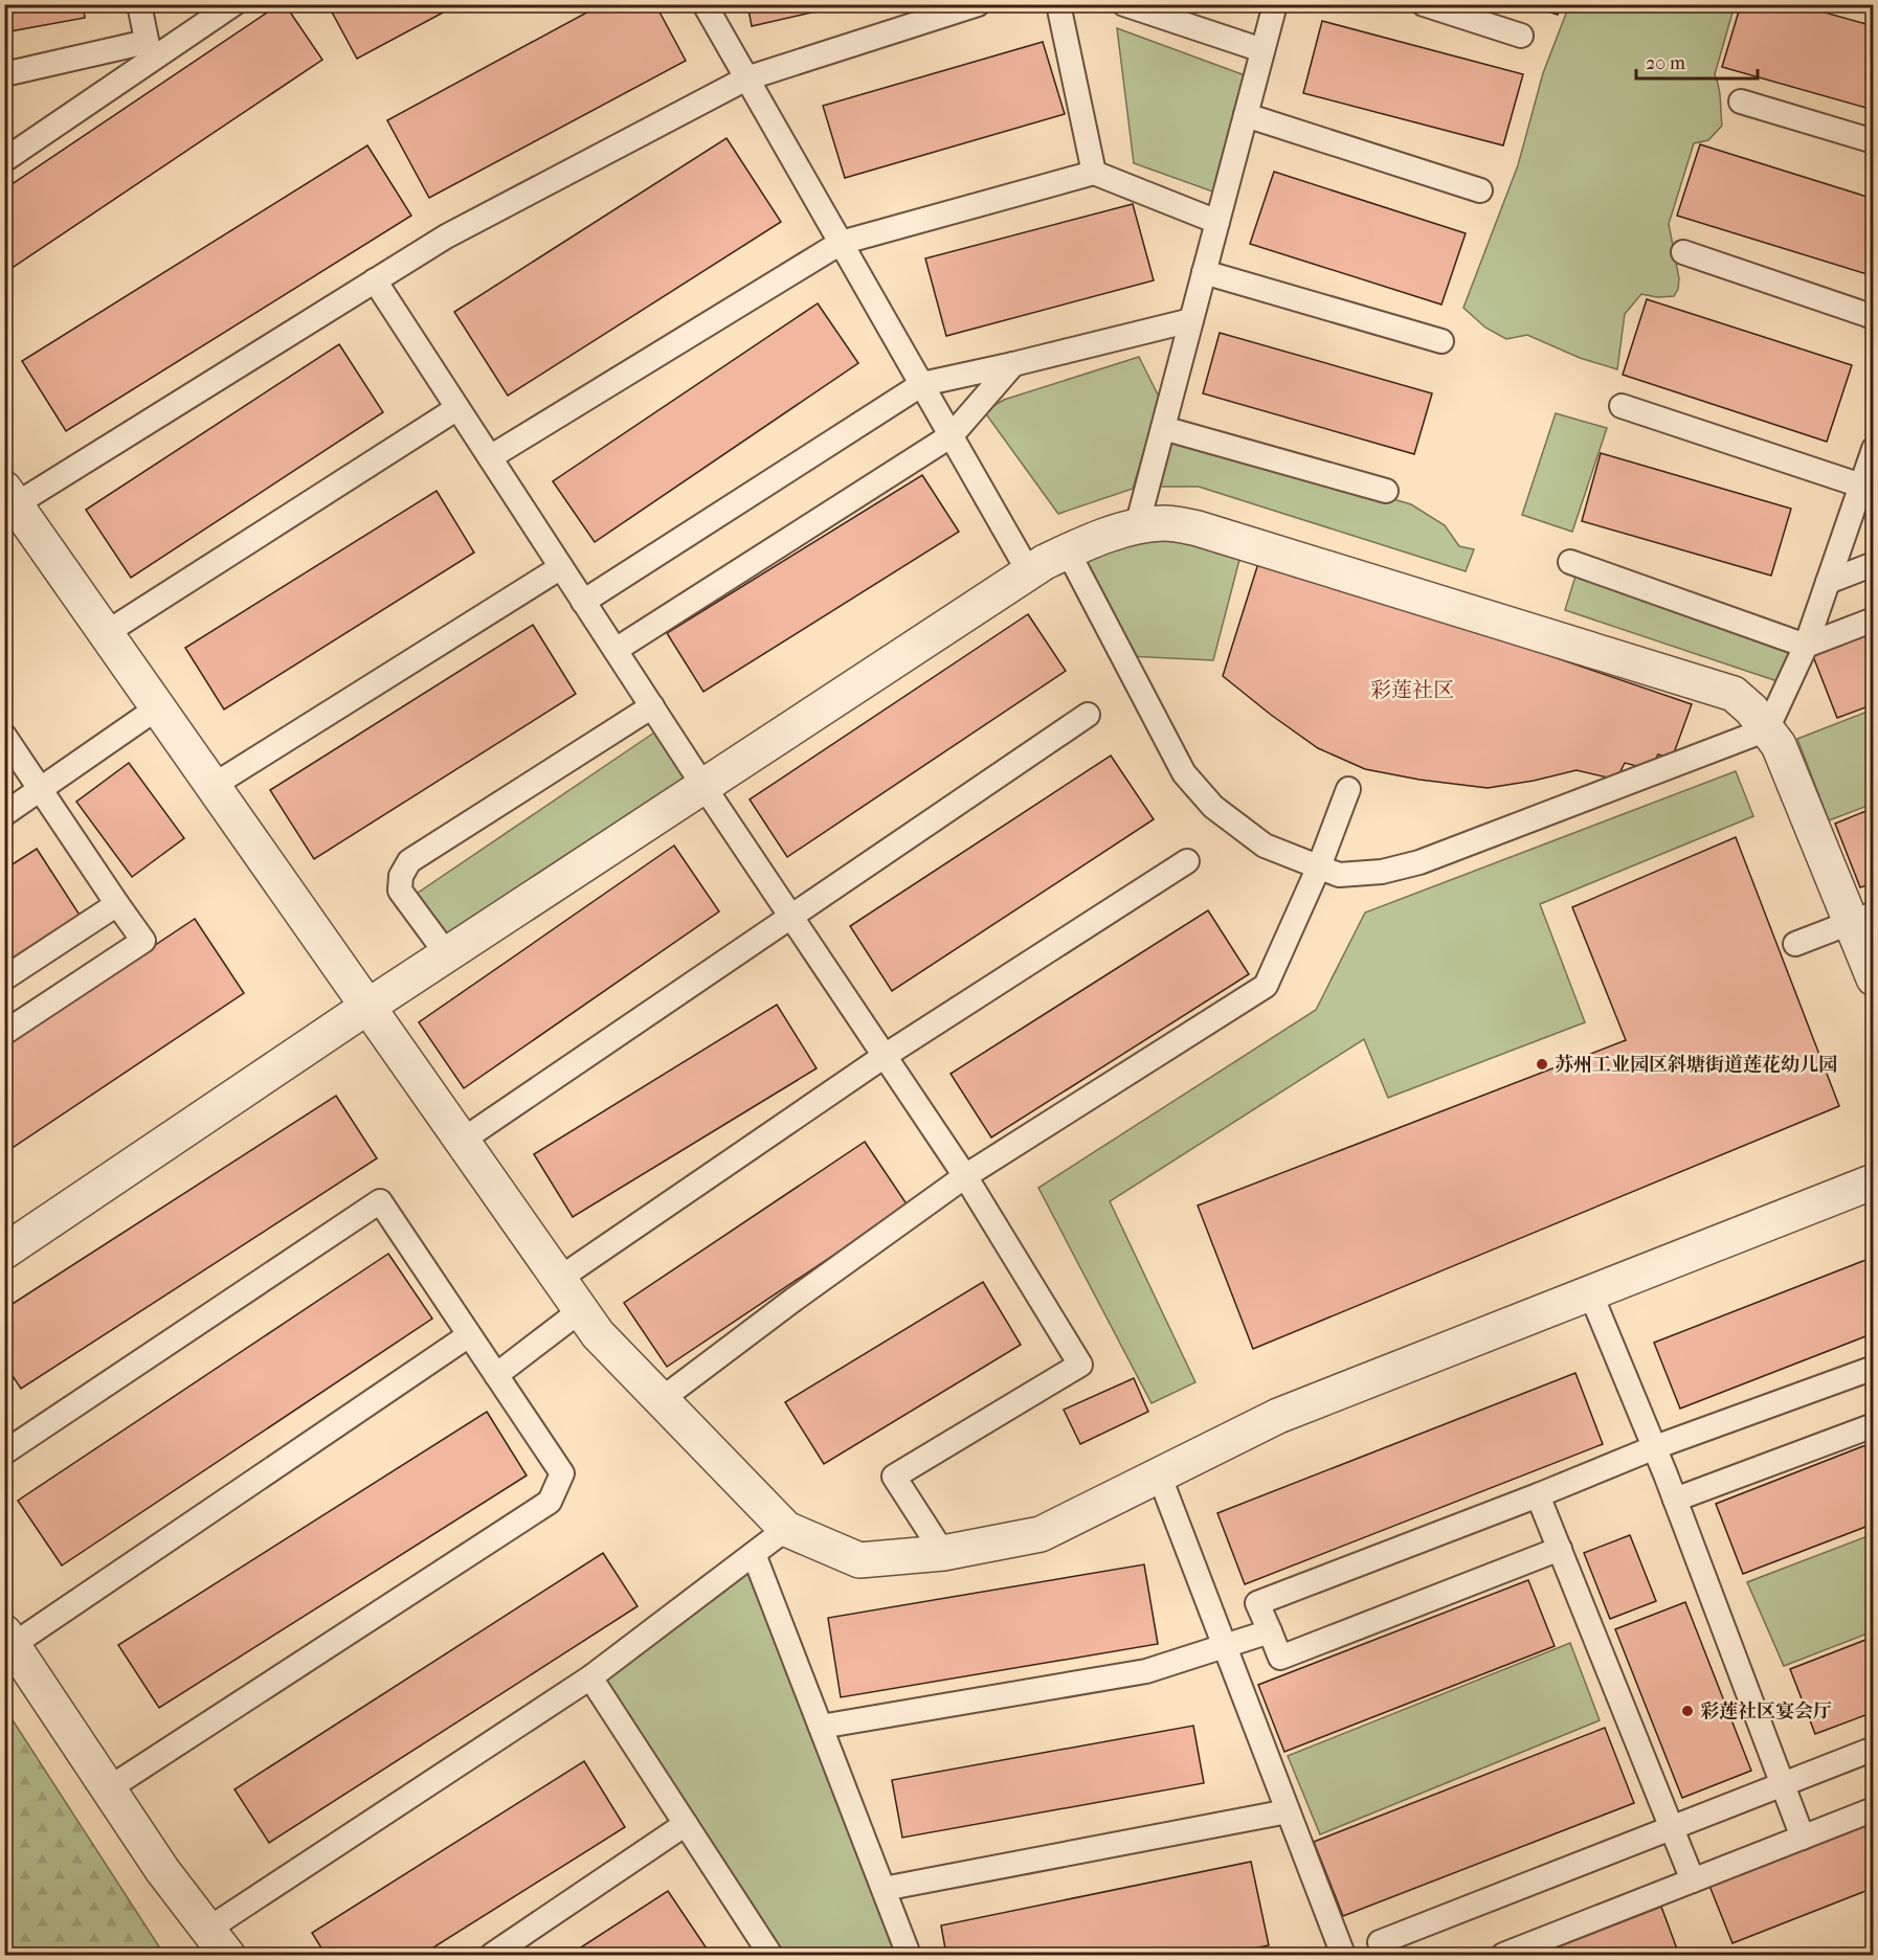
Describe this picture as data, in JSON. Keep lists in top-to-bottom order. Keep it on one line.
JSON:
{"districts":["彩莲社区"],"places":["苏州工业园区斜塘街道莲花幼儿园","彩莲社区宴会厅"],"scale_bar":"20 m"}
